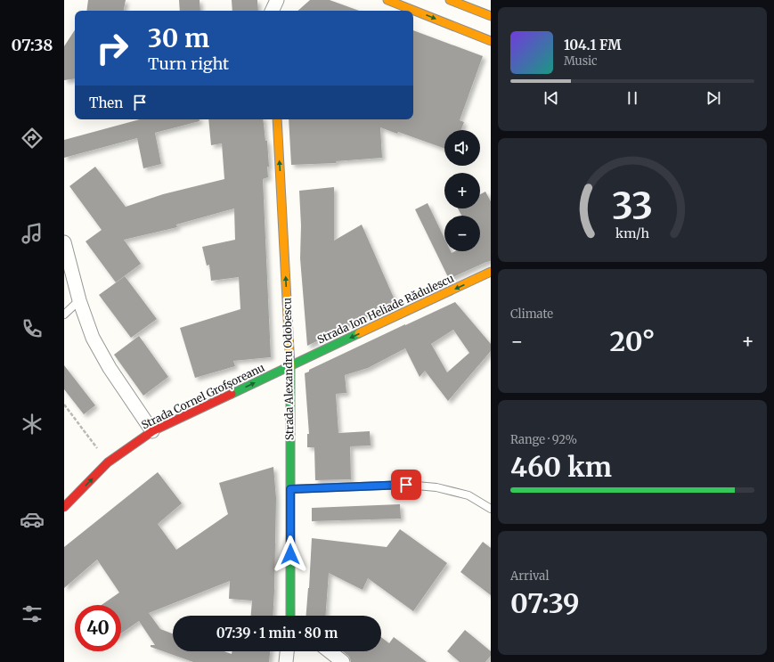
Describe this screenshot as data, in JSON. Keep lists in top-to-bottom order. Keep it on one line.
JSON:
{"streets":{"street":["Strada Ion Heliade Rădulescu","Strada Alexandru Odobescu","Strada Cornel Grofșoreanu"]},"crossings":[["Strada Ion Heliade Rădulescu","Strada Alexandru Odobescu"],["Strada Ion Heliade Rădulescu","Strada Cornel Grofșoreanu"],["Strada Alexandru Odobescu","Strada Cornel Grofșoreanu"]],"one_way":["Strada Ion Heliade Rădulescu","Strada Alexandru Odobescu","Strada Cornel Grofșoreanu"],"page":{"tabs":"07:38","turn":["30 m","Turn right"],"song":["104.1 FM","Music"],"then":"Then","map_buttons":["+","−"],"tile":["Climate",["Range · 92%","460 km"],["Arrival","07:39"]],"heat":["−","20°","+"],"limit":"40","trip":"07:39 · 1 min · 80 m","gauge":["33","km/h"]}}
